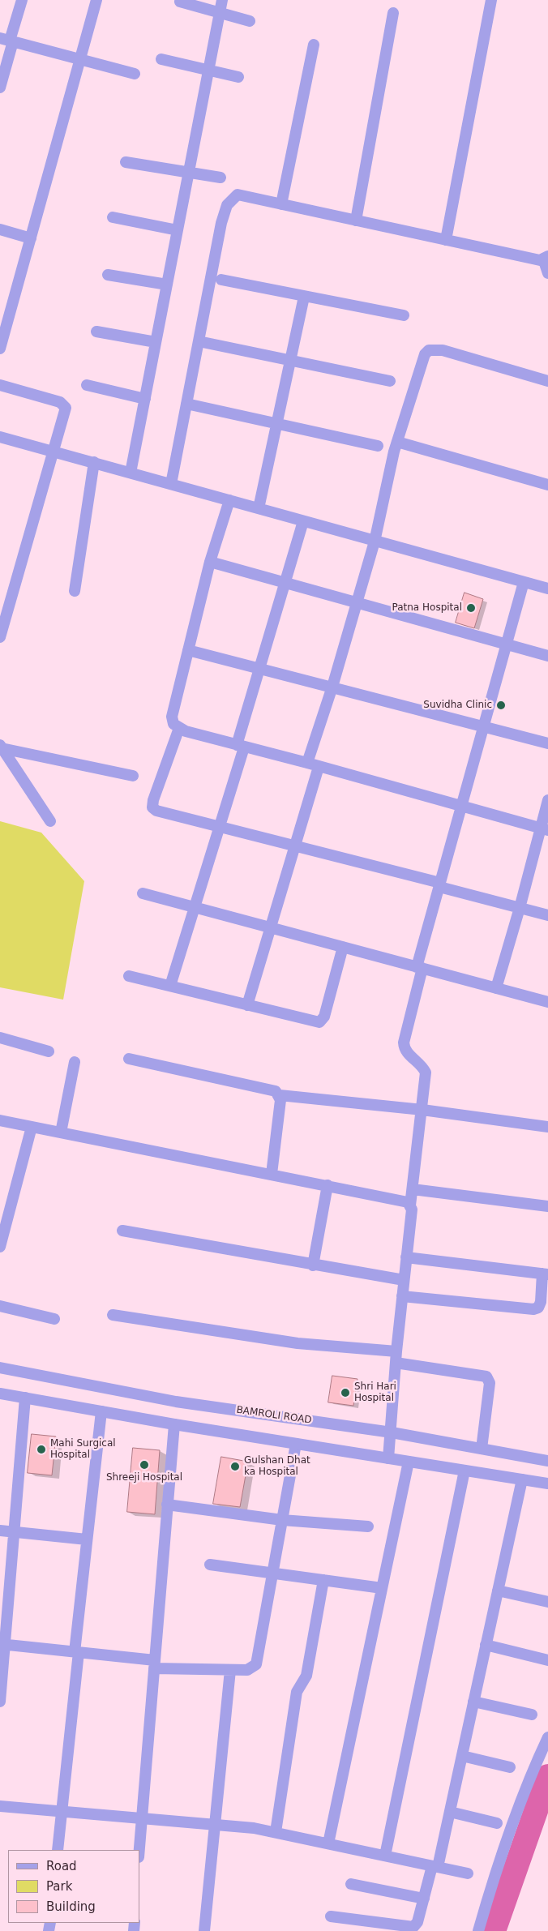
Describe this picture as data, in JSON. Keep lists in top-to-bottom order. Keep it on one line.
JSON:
{"streets":{"street":["BAMROLI ROAD"]},"places":["Patna Hospital","Suvidha Clinic","Shri Hari Hospital","Mahi Surgical Hospital","Shreeji Hospital","Gulshan Dhat ka Hospital"],"legend":["Road","Park","Building"]}
